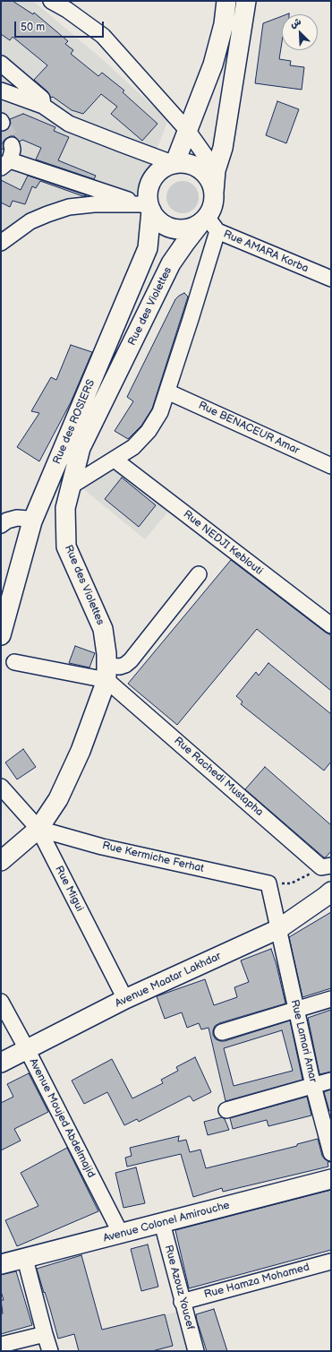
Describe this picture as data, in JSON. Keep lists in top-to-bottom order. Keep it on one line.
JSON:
{"streets":{"main road":["Rue des Violettes","Rue des ROSIERS","Avenue Maatar Lakhdar","Avenue Colonel Amirouche"],"street":["Rue AMARA Korba","Rue BENACEUR Amar","Rue NEDJI Keblouti","Rue Rachedi Mustapha","Rue Kermiche Ferhat","Rue Migui","Rue Lamari Amar","Avenue Moujed Abdelmajid","Rue Hamza Mohamed","Rue Azouz Youcef"]},"crossings":[["Rue AMARA Korba","Rue des Violettes"],["Rue AMARA Korba","Rue des ROSIERS"],["Rue des Violettes","Rue des ROSIERS"],["Rue des Violettes","Rue Rachedi Mustapha"],["Rue des Violettes","Rue Kermiche Ferhat"],["Rue des Violettes","Rue Migui"],["Rue Kermiche Ferhat","Rue Migui"],["Rue Kermiche Ferhat","Rue Lamari Amar"],["Rue Migui","Avenue Maatar Lakhdar"],["Avenue Maatar Lakhdar","Rue Lamari Amar"],["Avenue Maatar Lakhdar","Avenue Moujed Abdelmajid"],["Avenue Moujed Abdelmajid","Avenue Colonel Amirouche"],["Avenue Colonel Amirouche","Rue Azouz Youcef"],["Rue Hamza Mohamed","Rue Azouz Youcef"]],"scale_bar":"50 m","north":"top left"}
